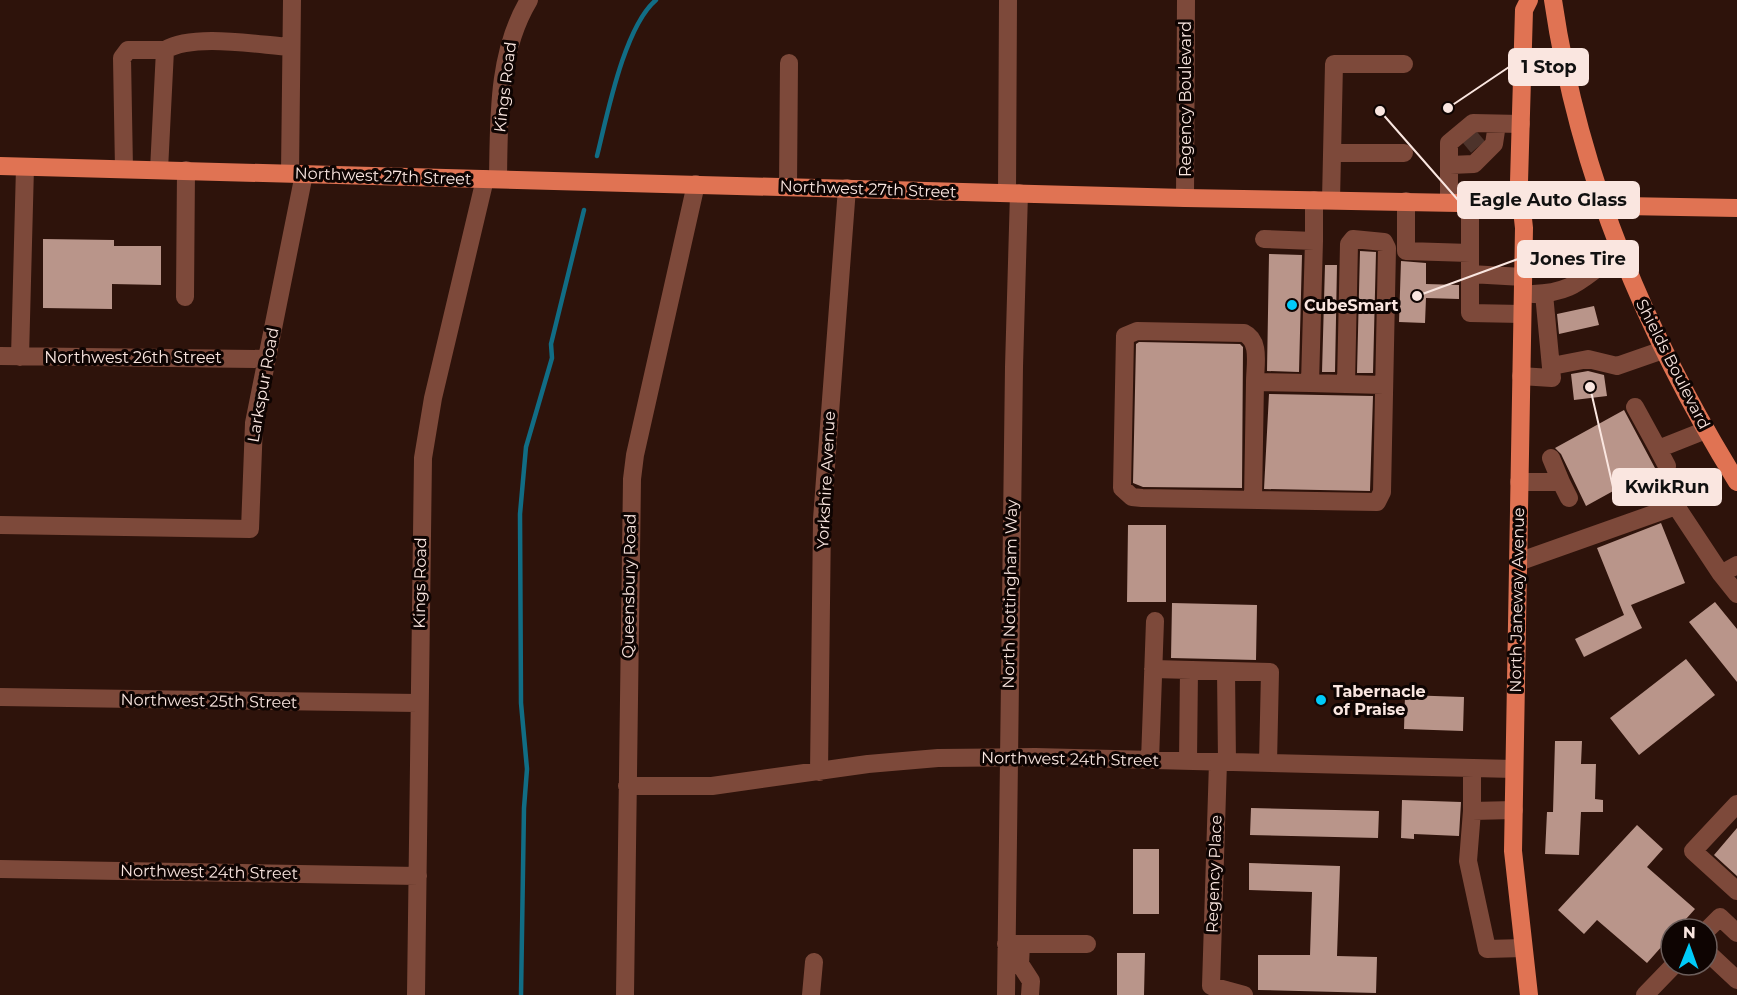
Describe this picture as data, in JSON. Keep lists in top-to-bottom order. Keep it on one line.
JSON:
{"streets":{"main road":["Northwest 27th Street","Shields Boulevard","North Janeway Avenue"],"street":["Kings Road","Regency Boulevard","Northwest 26th Street","Larkspur Road","Yorkshire Avenue","Queensbury Road","North Nottingham Way","Northwest 25th Street","Northwest 24th Street","Regency Place"]},"crossings":[["Kings Road","Northwest 27th Street"],["Kings Road","Northwest 25th Street"],["Kings Road","Northwest 24th Street"],["Regency Boulevard","Northwest 27th Street"],["Northwest 27th Street","Shields Boulevard"],["Northwest 27th Street","Larkspur Road"],["Northwest 27th Street","Yorkshire Avenue"],["Northwest 27th Street","Queensbury Road"],["Northwest 27th Street","North Nottingham Way"],["Northwest 27th Street","North Janeway Avenue"],["Northwest 26th Street","Larkspur Road"],["Yorkshire Avenue","Northwest 24th Street"],["Queensbury Road","Northwest 24th Street"],["North Nottingham Way","Northwest 24th Street"],["North Janeway Avenue","Northwest 24th Street"],["Northwest 24th Street","Regency Place"]],"places":["1 Stop","Eagle Auto Glass","Jones Tire","CubeSmart","KwikRun","Tabernacle of Praise"],"north":"top"}
